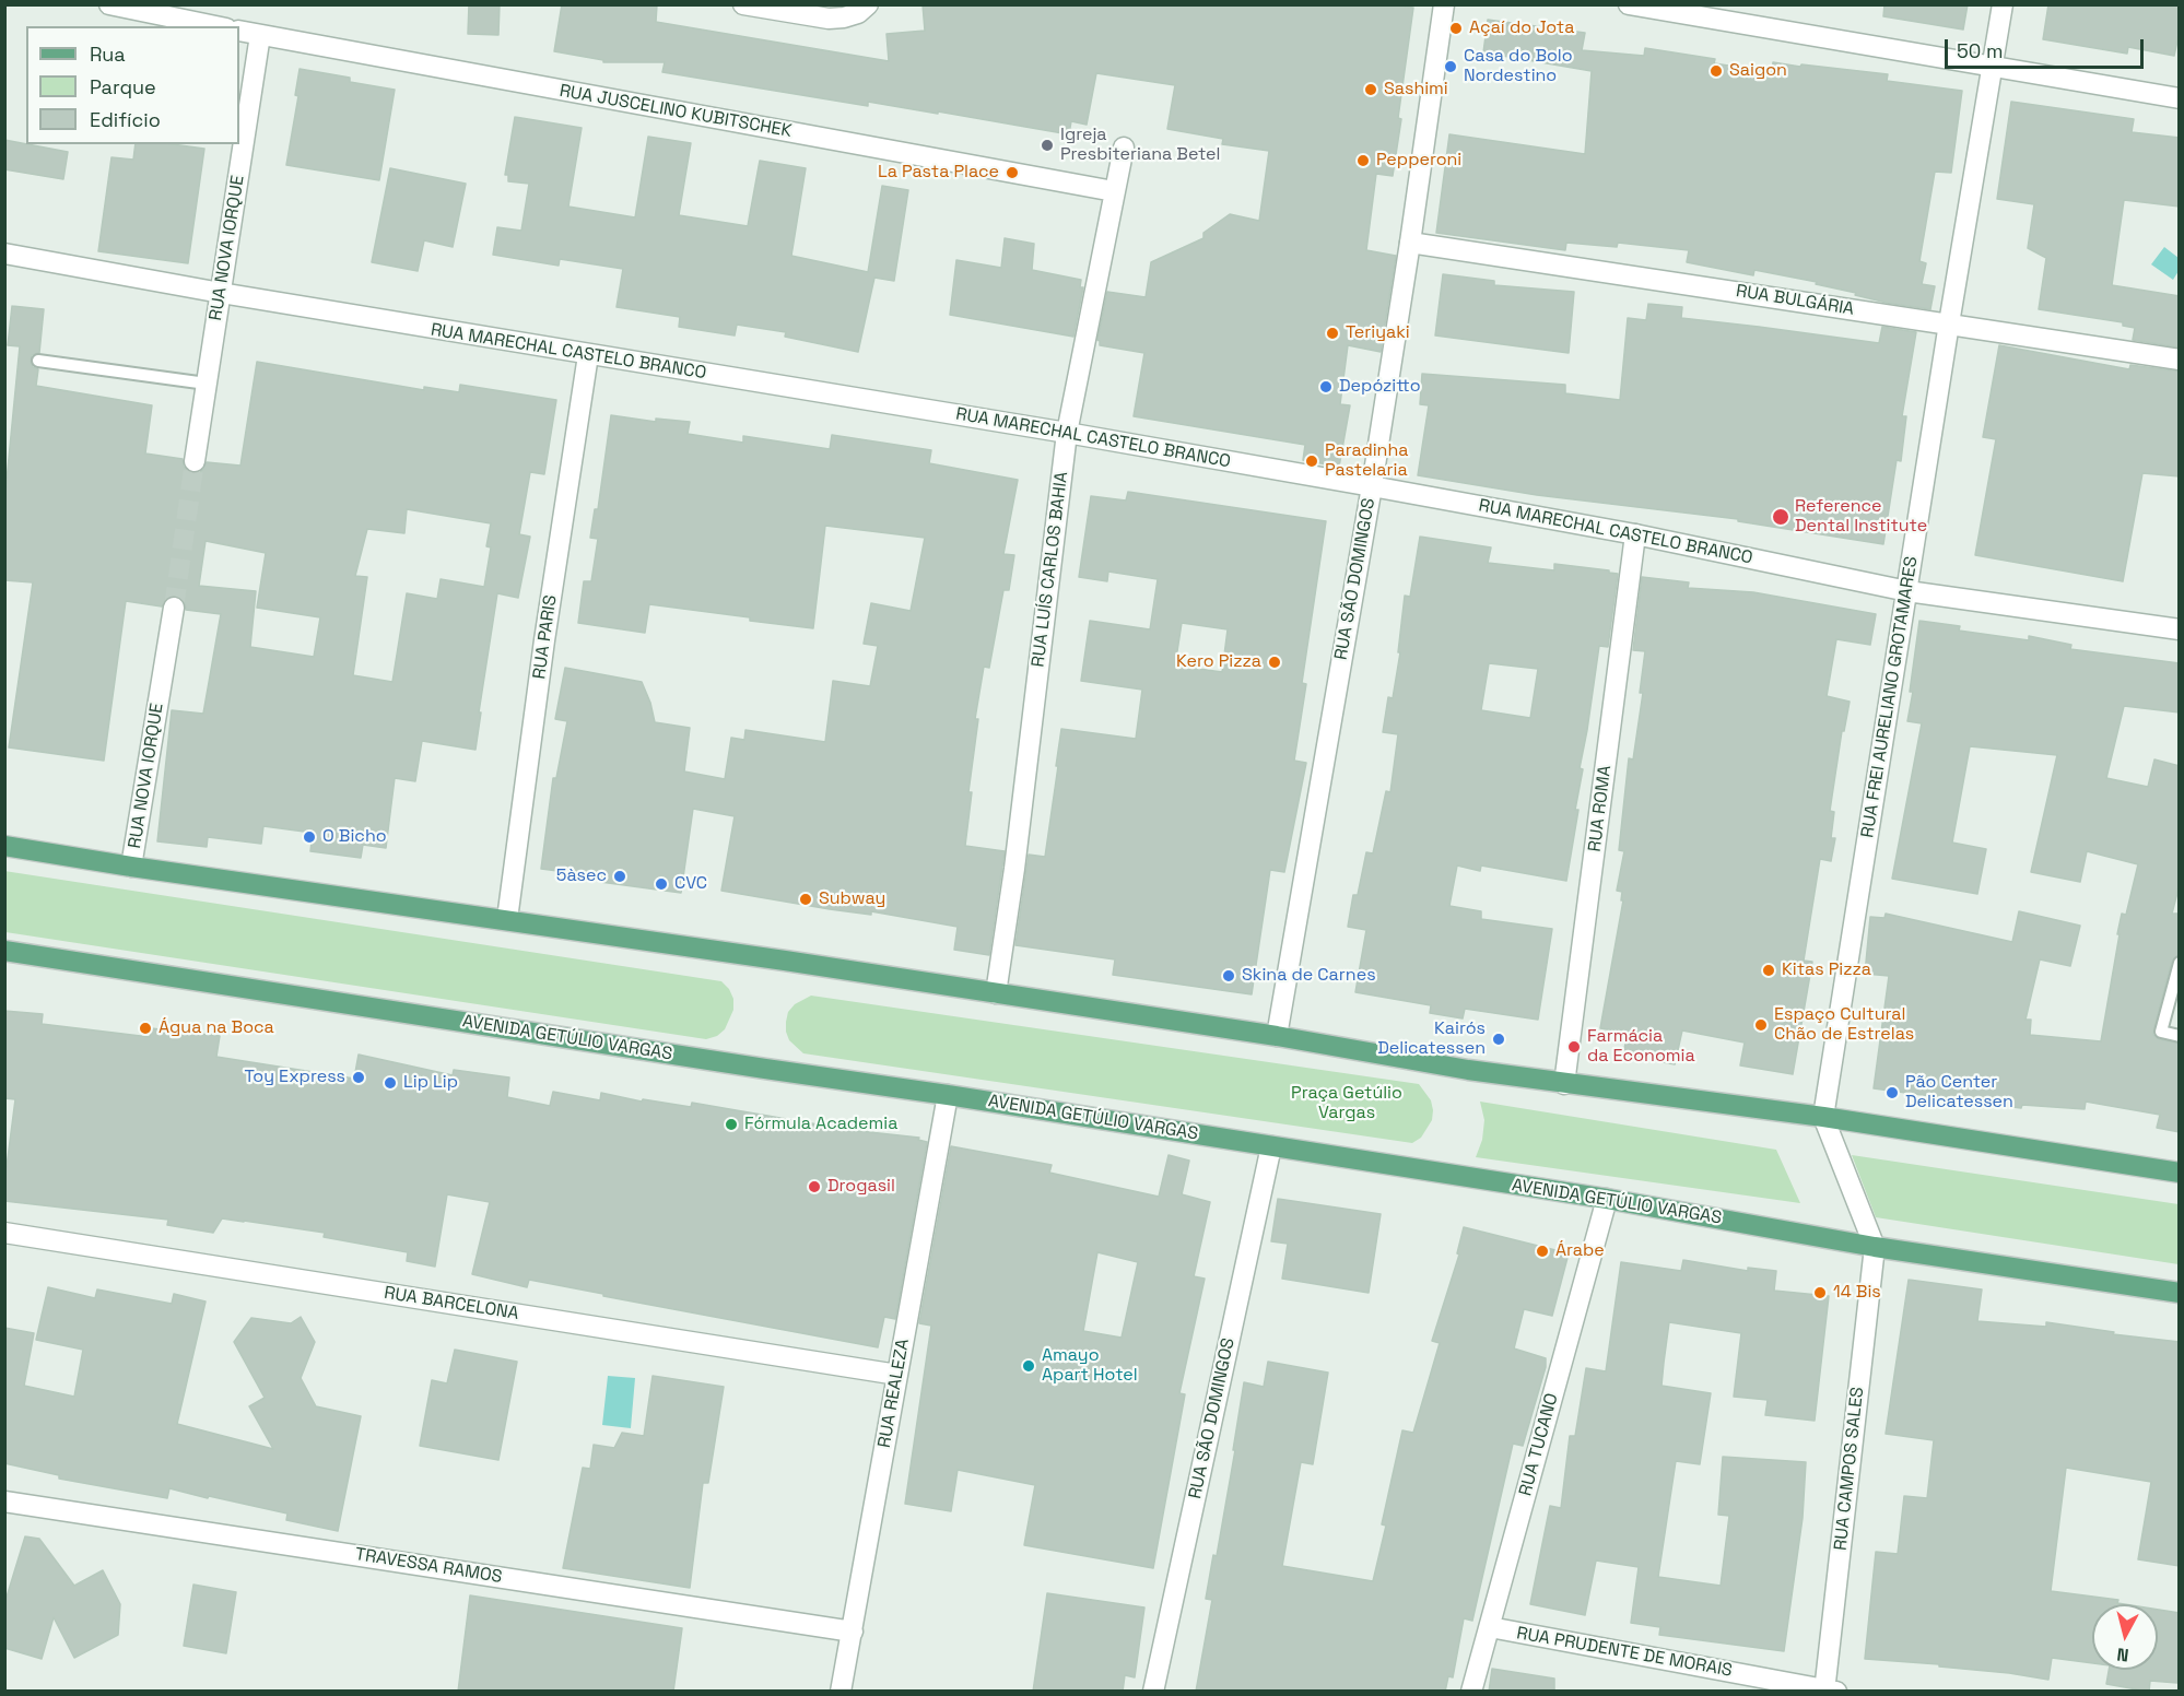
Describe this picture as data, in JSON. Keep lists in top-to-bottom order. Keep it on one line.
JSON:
{"streets":{"main road":["AVENIDA GETÚLIO VARGAS"],"street":["RUA JUSCELINO KUBITSCHEK","RUA NOVA IORQUE","RUA BULGÁRIA","RUA MARECHAL CASTELO BRANCO","RUA LUÍS CARLOS BAHIA","RUA SÃO DOMINGOS","RUA PARIS","RUA FREI AURELIANO GROTAMARES","RUA ROMA","RUA BARCELONA","RUA REALEZA","RUA TUCANO","RUA CAMPOS SALES","TRAVESSA RAMOS","RUA PRUDENTE DE MORAIS"]},"crossings":[["RUA JUSCELINO KUBITSCHEK","RUA NOVA IORQUE"],["RUA JUSCELINO KUBITSCHEK","RUA LUÍS CARLOS BAHIA"],["RUA NOVA IORQUE","RUA MARECHAL CASTELO BRANCO"],["RUA BULGÁRIA","RUA SÃO DOMINGOS"],["RUA BULGÁRIA","RUA FREI AURELIANO GROTAMARES"],["RUA MARECHAL CASTELO BRANCO","RUA LUÍS CARLOS BAHIA"],["RUA MARECHAL CASTELO BRANCO","RUA SÃO DOMINGOS"],["RUA MARECHAL CASTELO BRANCO","RUA PARIS"],["RUA MARECHAL CASTELO BRANCO","RUA FREI AURELIANO GROTAMARES"],["RUA MARECHAL CASTELO BRANCO","RUA ROMA"],["RUA SÃO DOMINGOS","AVENIDA GETÚLIO VARGAS"],["AVENIDA GETÚLIO VARGAS","RUA REALEZA"],["AVENIDA GETÚLIO VARGAS","RUA TUCANO"],["AVENIDA GETÚLIO VARGAS","RUA CAMPOS SALES"],["RUA BARCELONA","RUA REALEZA"],["RUA REALEZA","TRAVESSA RAMOS"],["RUA TUCANO","RUA PRUDENTE DE MORAIS"],["RUA CAMPOS SALES","RUA PRUDENTE DE MORAIS"]],"parks":["Praça Getúlio Vargas"],"places":["Açaí do Jota","Casa do Bolo Nordestino","Saigon","Sashimi","Igreja Presbiteriana Betel","Pepperoni","La Pasta Place","Teriyaki","Depózitto","Paradinha Pastelaria","Reference Dental Institute","Kero Pizza","O Bicho","5àsec","CVC","Subway","Kitas Pizza","Skina de Carnes","Espaço Cultural Chão de Estrelas","Água na Boca","Kairós Delicatessen","Farmácia da Economia","Toy Express","Lip Lip","Pão Center Delicatessen","Fórmula Academia","Drogasil","Árabe","14 Bis","Amayo Apart Hotel"],"legend":["Rua","Parque","Edifício"],"scale_bar":"50 m","north":"bottom"}
